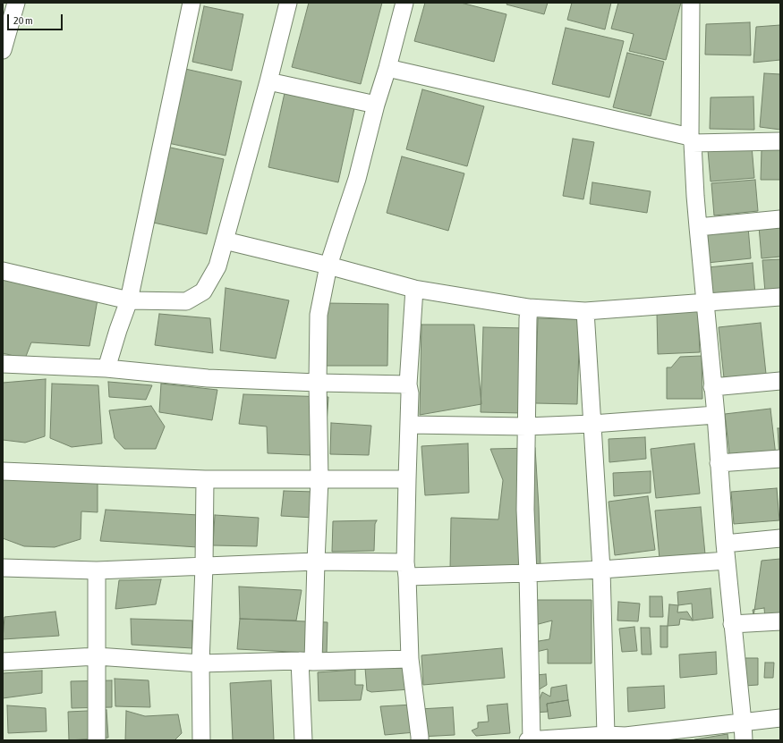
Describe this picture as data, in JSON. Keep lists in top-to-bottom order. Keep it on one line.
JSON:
{"scale_bar":"20 m"}
